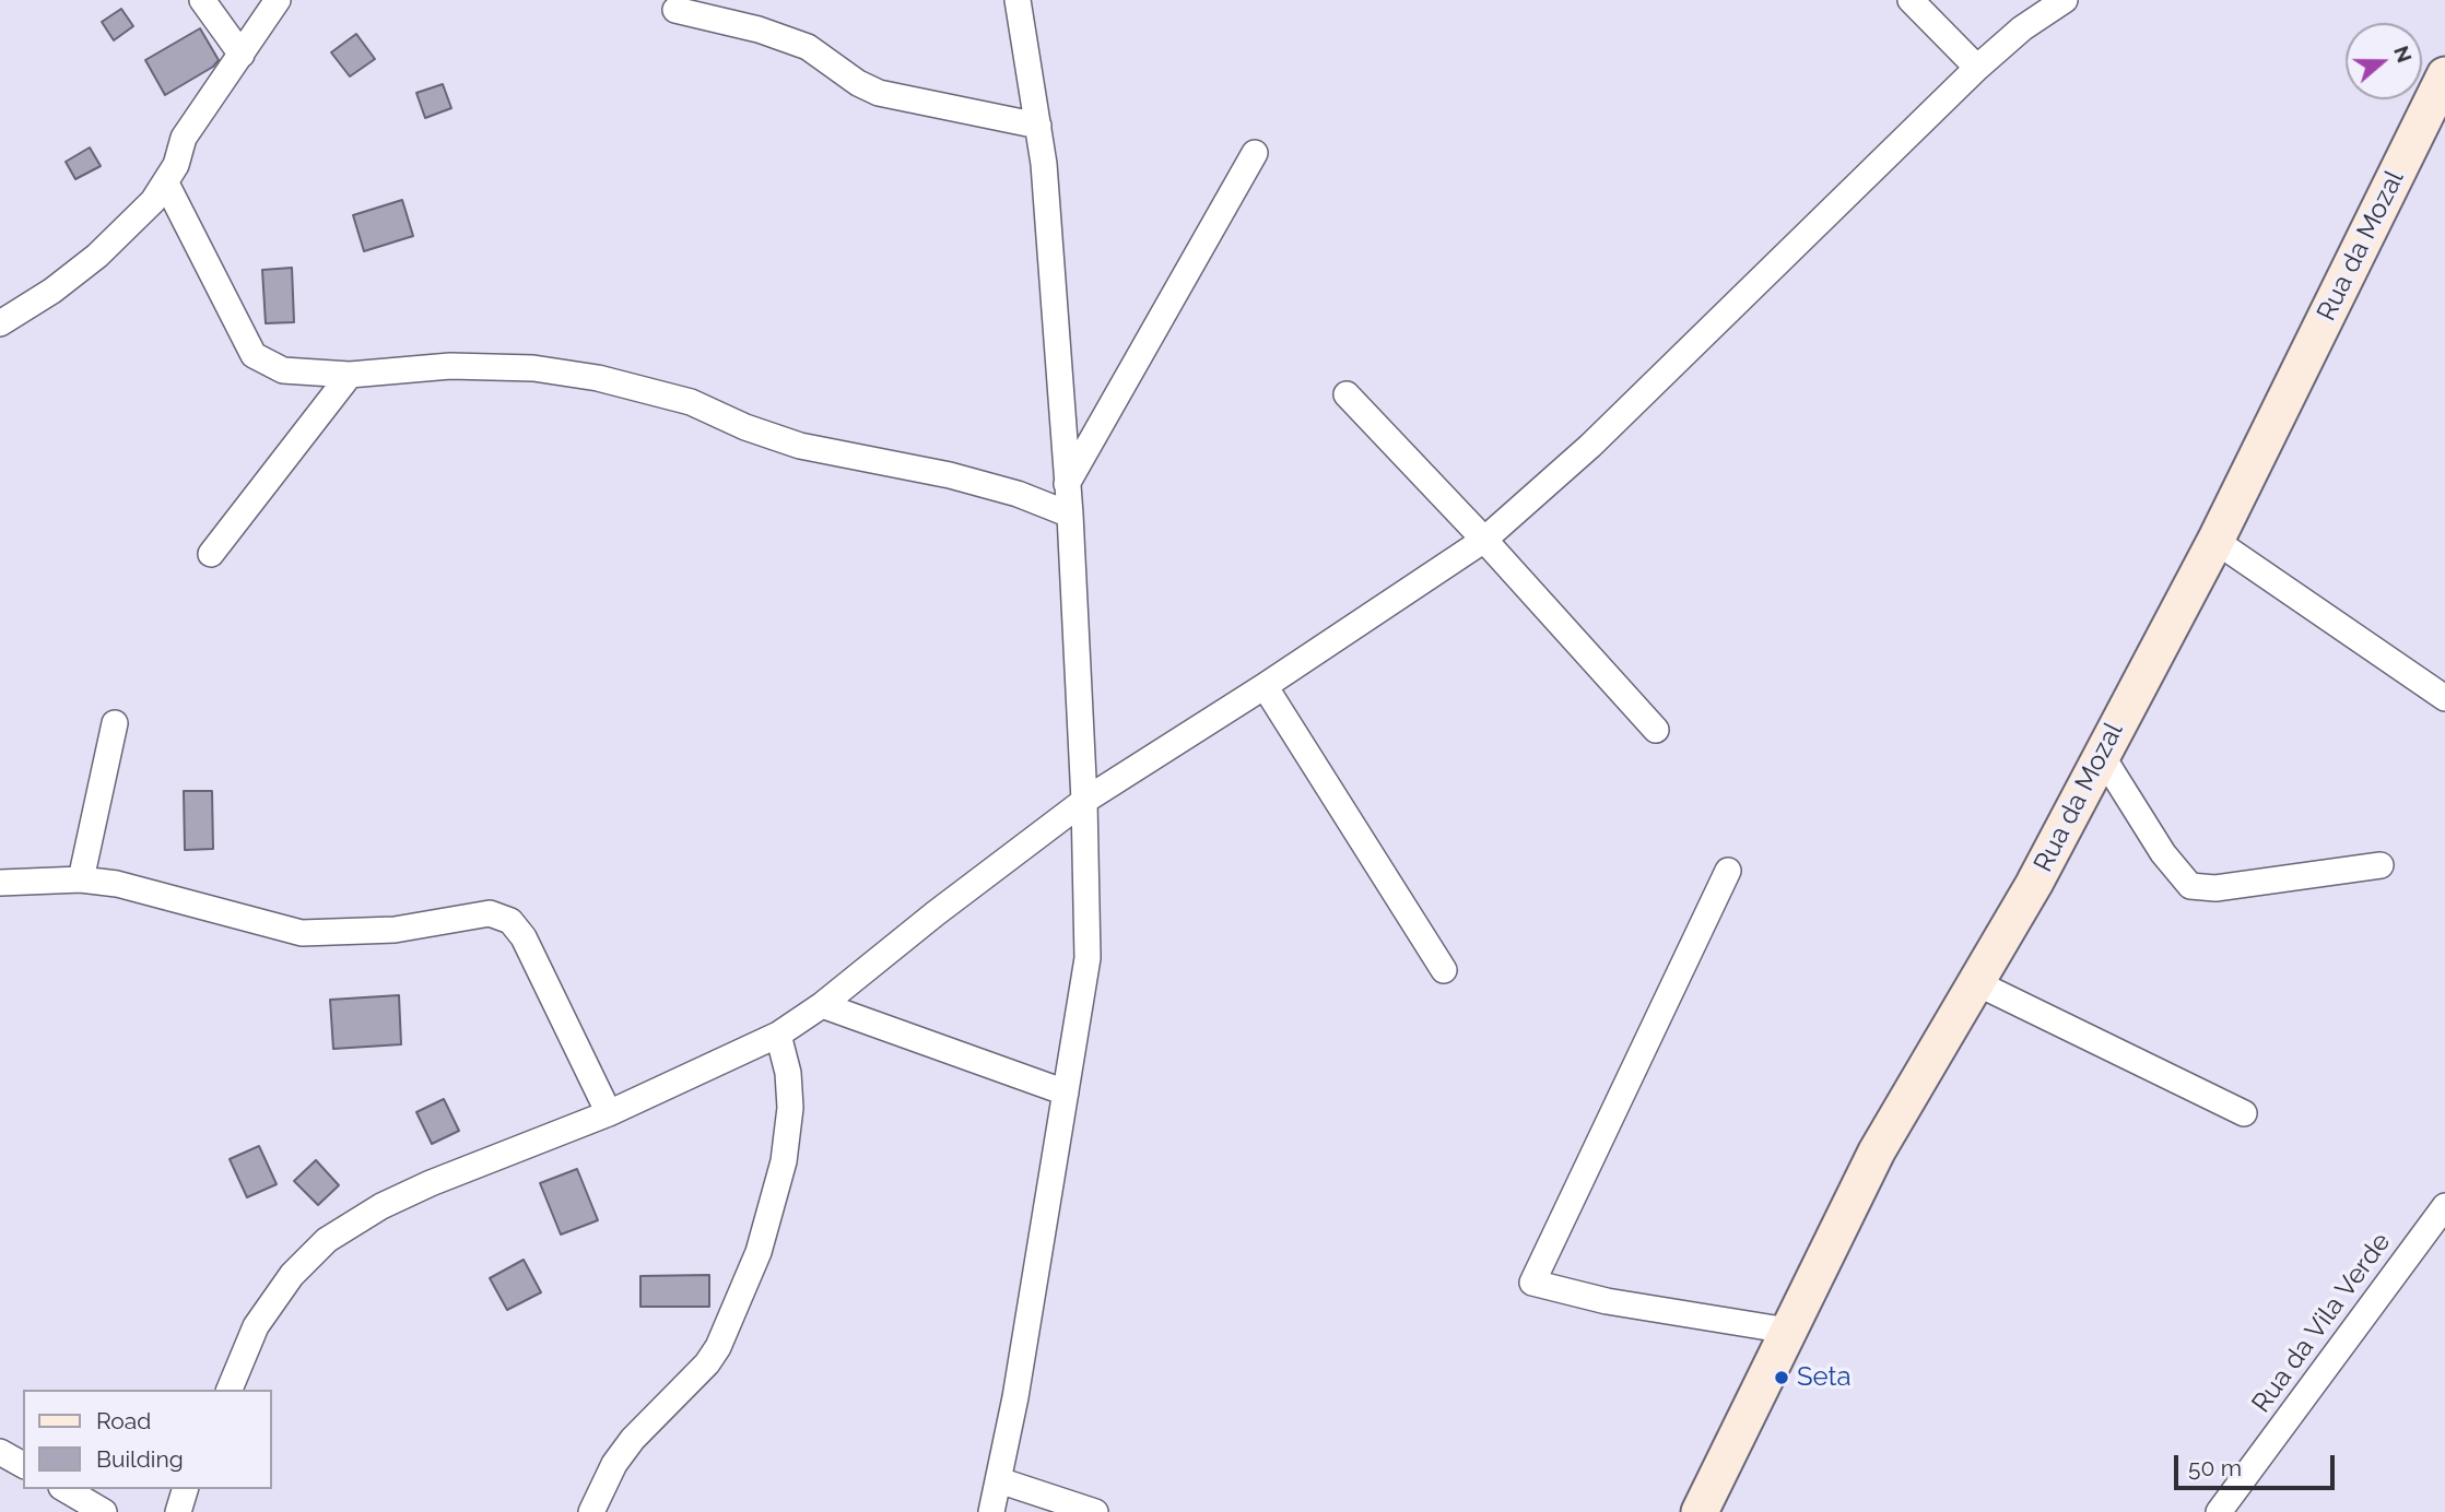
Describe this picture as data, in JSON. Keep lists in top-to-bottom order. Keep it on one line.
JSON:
{"streets":{"main road":["Rua da Mozal"],"street":["Rua da Vila Verde"]},"places":["Seta"],"legend":["Road","Building"],"scale_bar":"50 m","north":"right"}
